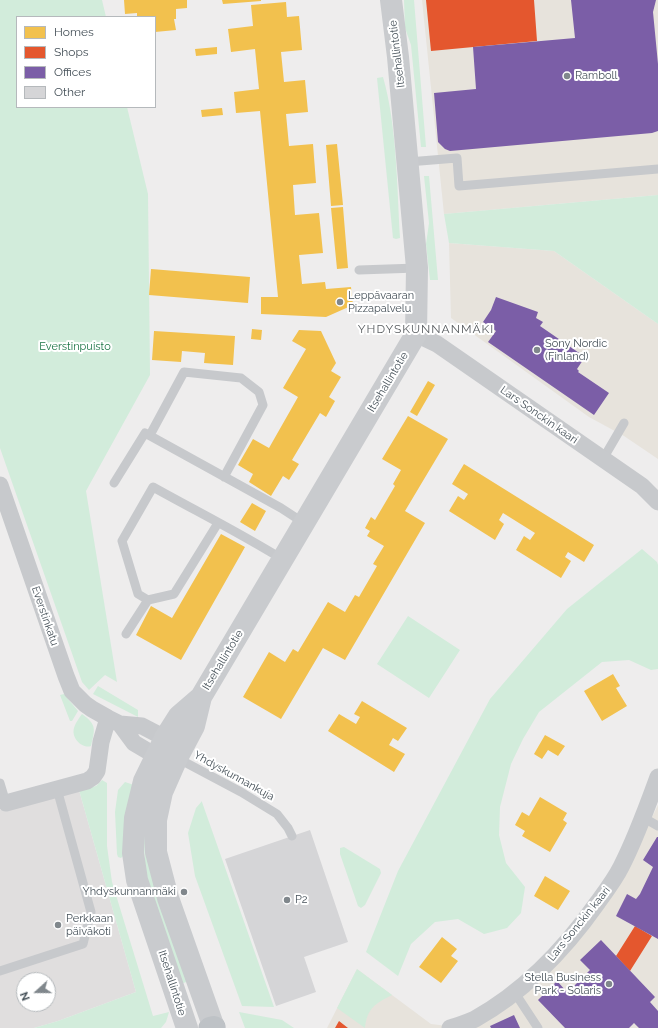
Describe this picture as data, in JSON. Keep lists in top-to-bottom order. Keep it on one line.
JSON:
{"streets":{"main road":["Itsehallintotie"],"street":["Lars Sonckin kaari","Everstinkatu"],"lane":["Yhdyskunnankuja"]},"crossings":[["Itsehallintotie","Lars Sonckin kaari"],["Itsehallintotie","Everstinkatu"],["Itsehallintotie","Yhdyskunnankuja"],["Everstinkatu","Yhdyskunnankuja"]],"districts":["YHDYSKUNNANMÄKI"],"parks":["Everstinpuisto"],"places":["Ramboll","Leppävaaran Pizzapalvelu","Sony Nordic (Finland)","Yhdyskunnanmäki","P2","Perkkaan päiväkoti","Stella Business Park - Solaris"],"legend":["Homes","Shops","Offices","Other"],"north":"left"}
